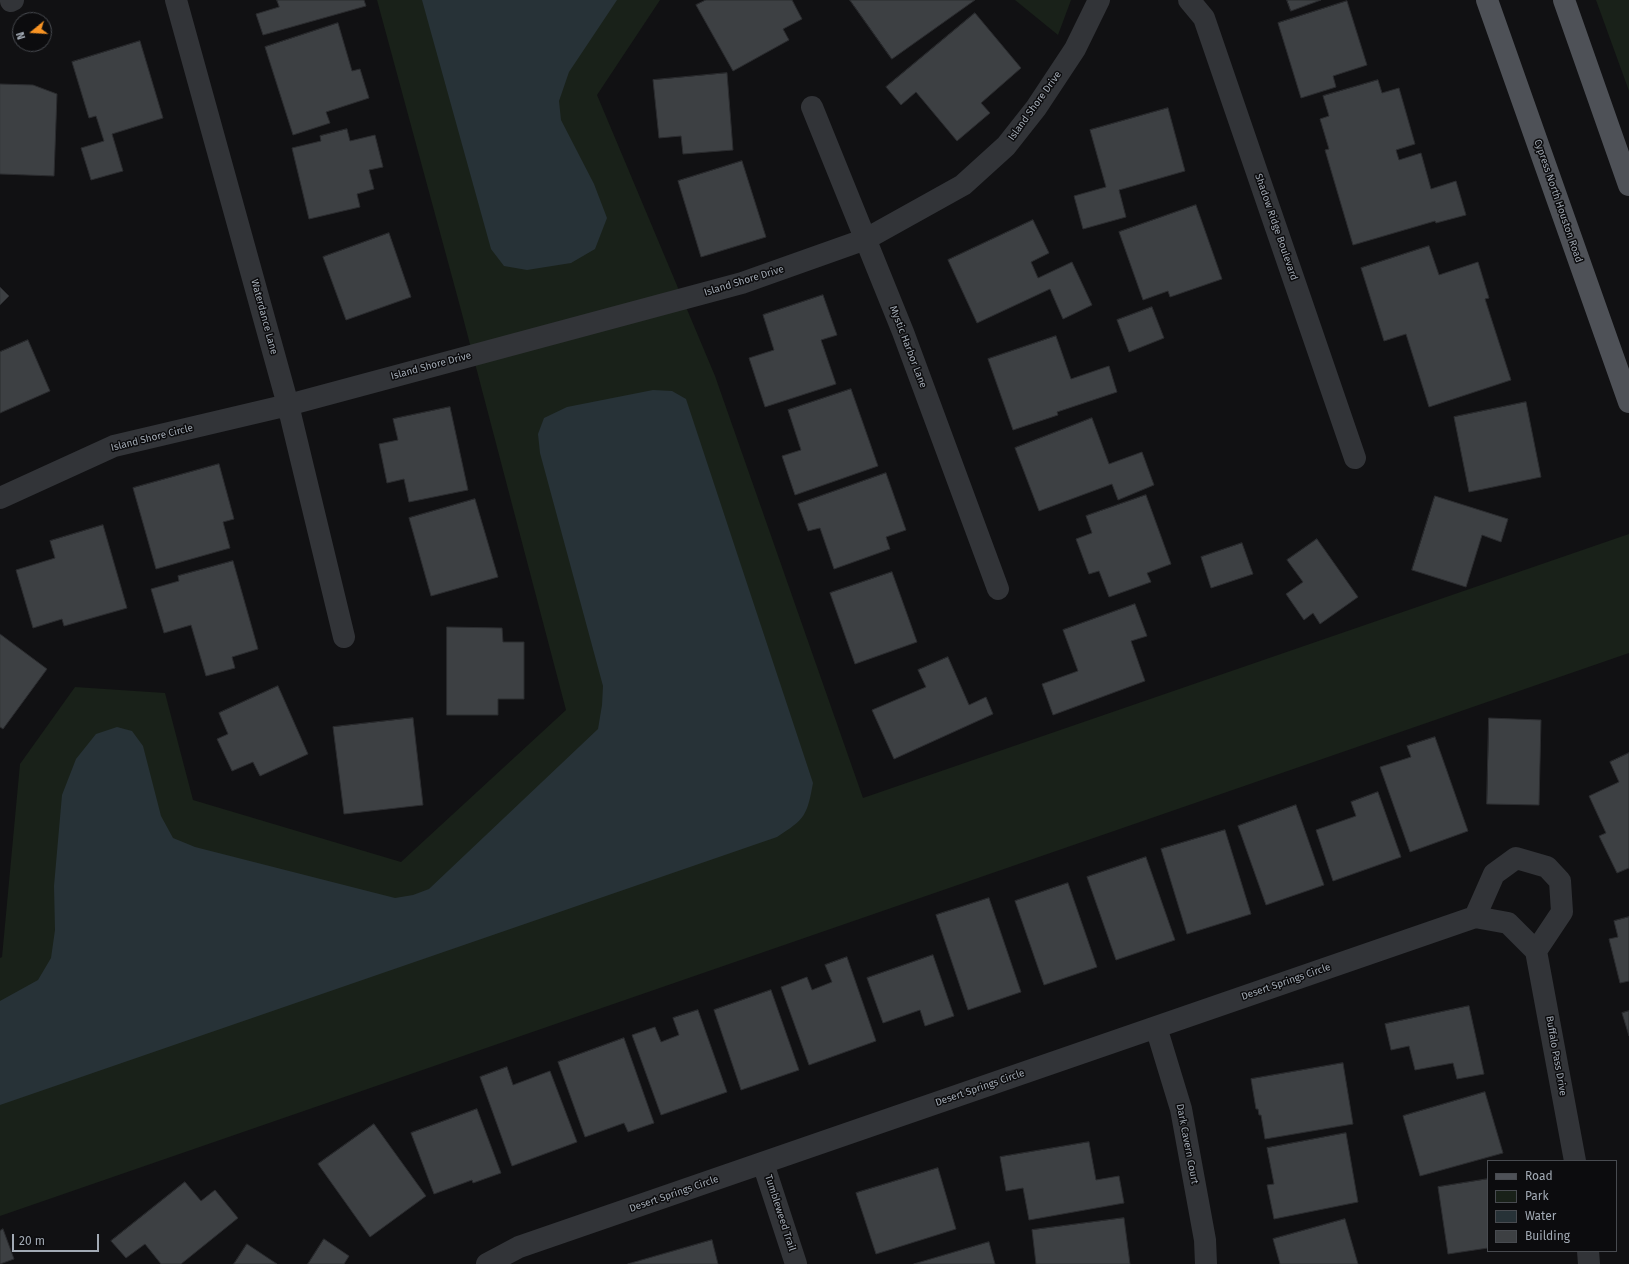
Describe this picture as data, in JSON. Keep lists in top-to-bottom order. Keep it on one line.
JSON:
{"streets":{"main road":["Cypress North Houston Road"],"street":["Island Shore Drive","Shadow Ridge Boulevard","Waterdance Lane","Mystic Harbor Lane","Island Shore Circle","Desert Springs Circle","Buffalo Pass Drive","Dark Cavern Court","Tumbleweed Trail"]},"crossings":[["Island Shore Drive","Waterdance Lane"],["Island Shore Drive","Mystic Harbor Lane"],["Island Shore Drive","Island Shore Circle"],["Waterdance Lane","Island Shore Circle"],["Desert Springs Circle","Buffalo Pass Drive"],["Desert Springs Circle","Dark Cavern Court"],["Desert Springs Circle","Tumbleweed Trail"]],"legend":["Road","Park","Water","Building"],"scale_bar":"20 m","north":"left"}
